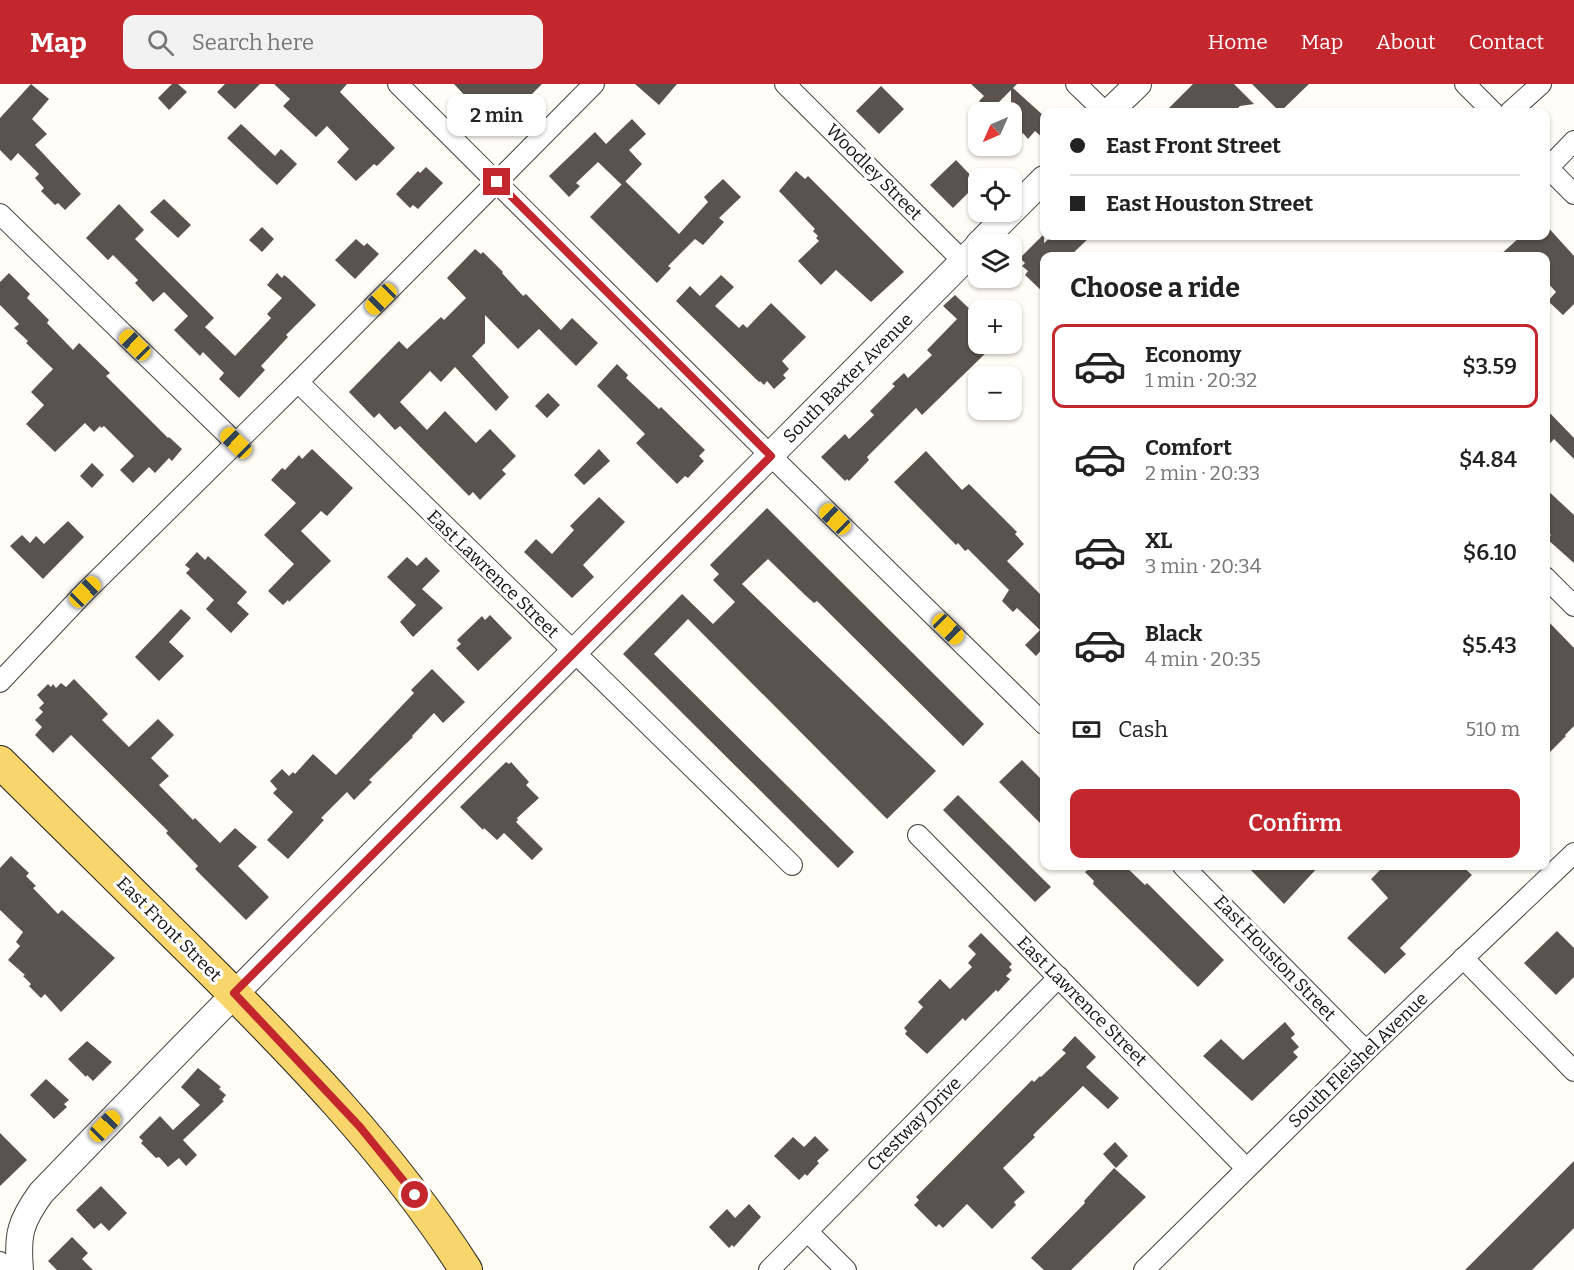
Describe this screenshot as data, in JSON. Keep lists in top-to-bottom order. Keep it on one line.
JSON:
{"streets":{"main road":["East Front Street"],"street":["Woodley Street","South Baxter Avenue","East Lawrence Street","East Houston Street","South Fleishel Avenue","Crestway Drive"]},"crossings":[["South Baxter Avenue","East Lawrence Street"],["South Baxter Avenue","East Front Street"],["East Lawrence Street","South Fleishel Avenue"],["East Lawrence Street","Crestway Drive"],["East Houston Street","South Fleishel Avenue"]],"north":"bottom left","page":{"header":"Map","search":"Search here","nav":["Home","Map","About","Contact"],"bubble":"2 min","map_buttons":["+","−"],"banner":["East Front Street","East Houston Street"],"heading":"Choose a ride","list":[{"name":"Economy","note":"1 min · 20:32","value":"$3.59"},{"name":"Comfort","note":"2 min · 20:33","value":"$4.84"},{"name":"XL","note":"3 min · 20:34","value":"$6.10"},{"name":"Black","note":"4 min · 20:35","value":"$5.43"}],"pay":["Cash","510 m"],"buttons":"Confirm"}}
